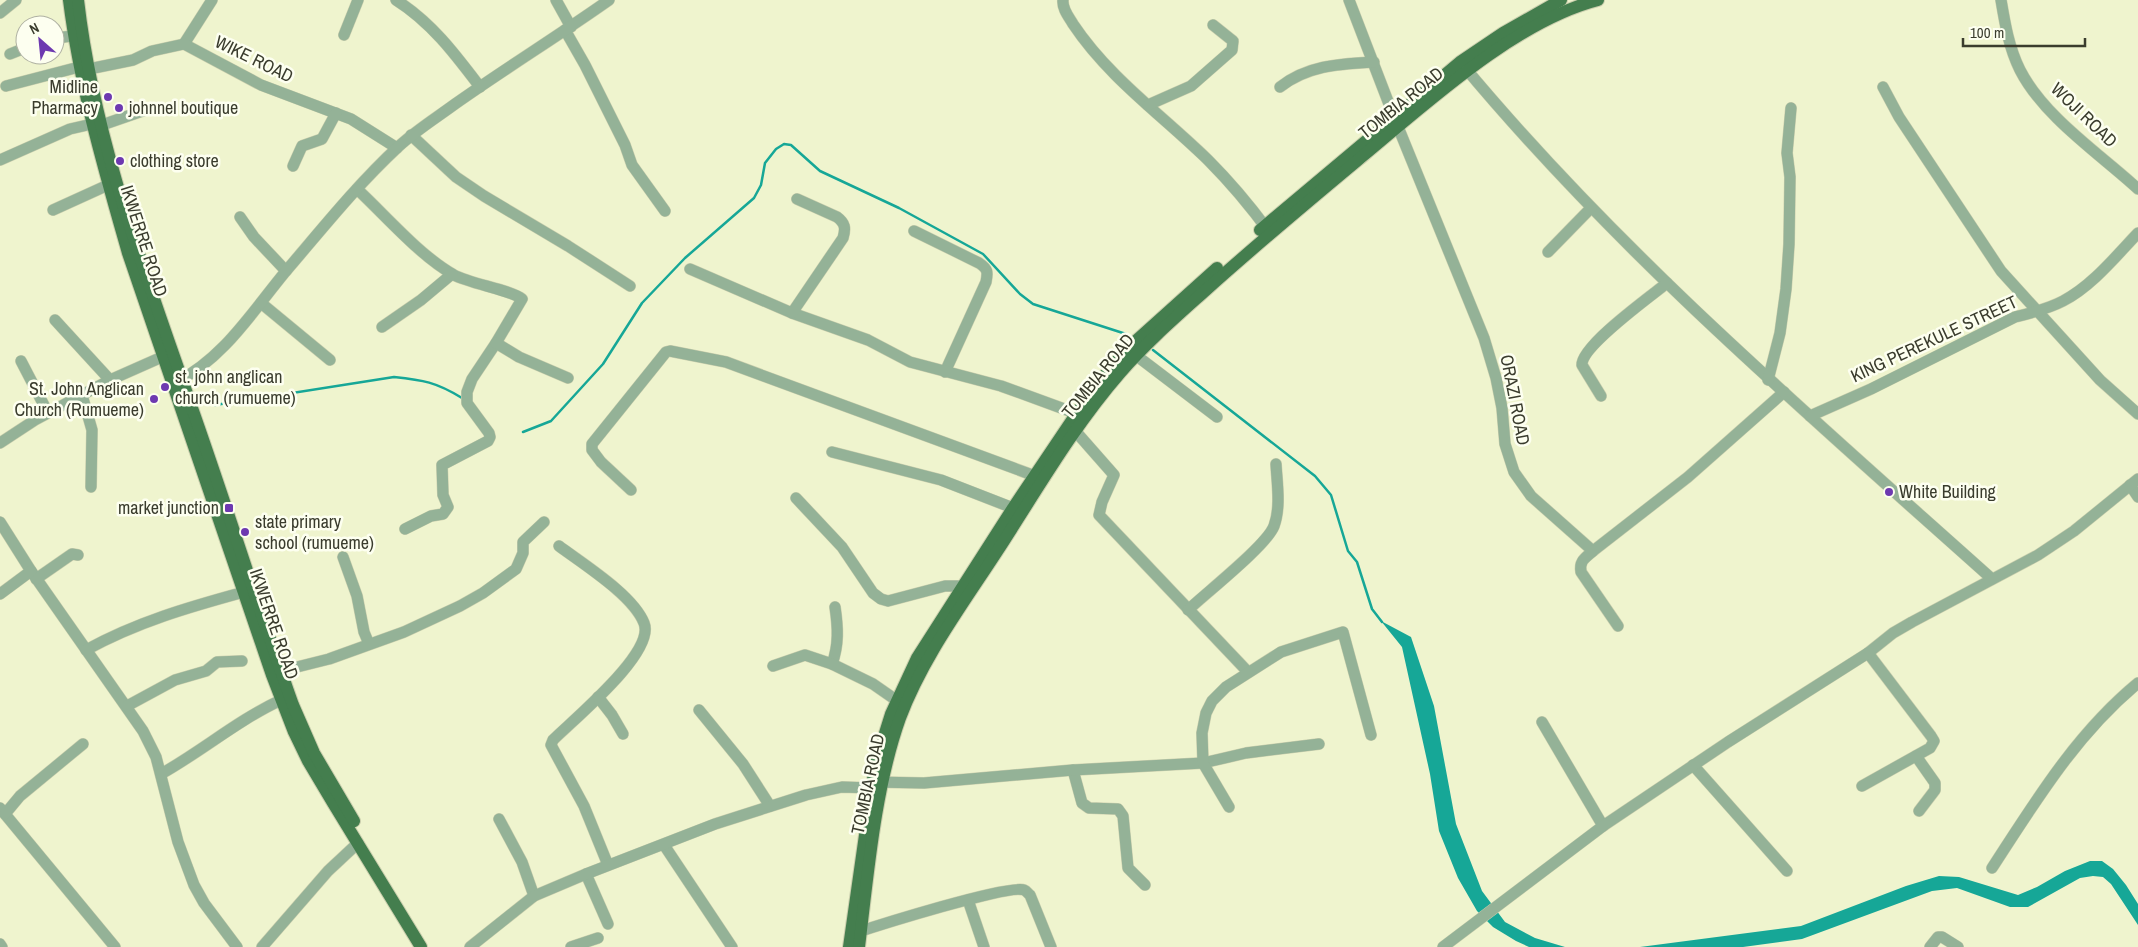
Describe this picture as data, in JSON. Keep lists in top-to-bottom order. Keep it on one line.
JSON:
{"streets":{"main road":["TOMBIA ROAD","IKWERRE ROAD"],"street":["WIKE ROAD","WOJI ROAD","KING PEREKULE STREET","ORAZI ROAD"]},"crossings":[["TOMBIA ROAD","ORAZI ROAD"]],"places":{"other":["Midline Pharmacy","johnnel boutique","clothing store","st. john anglican church (rumueme)","St. John Anglican Church (Rumueme)","White Building","state primary school (rumueme)"],"transit":["market junction"]},"scale_bar":"100 m","north":"top left"}
